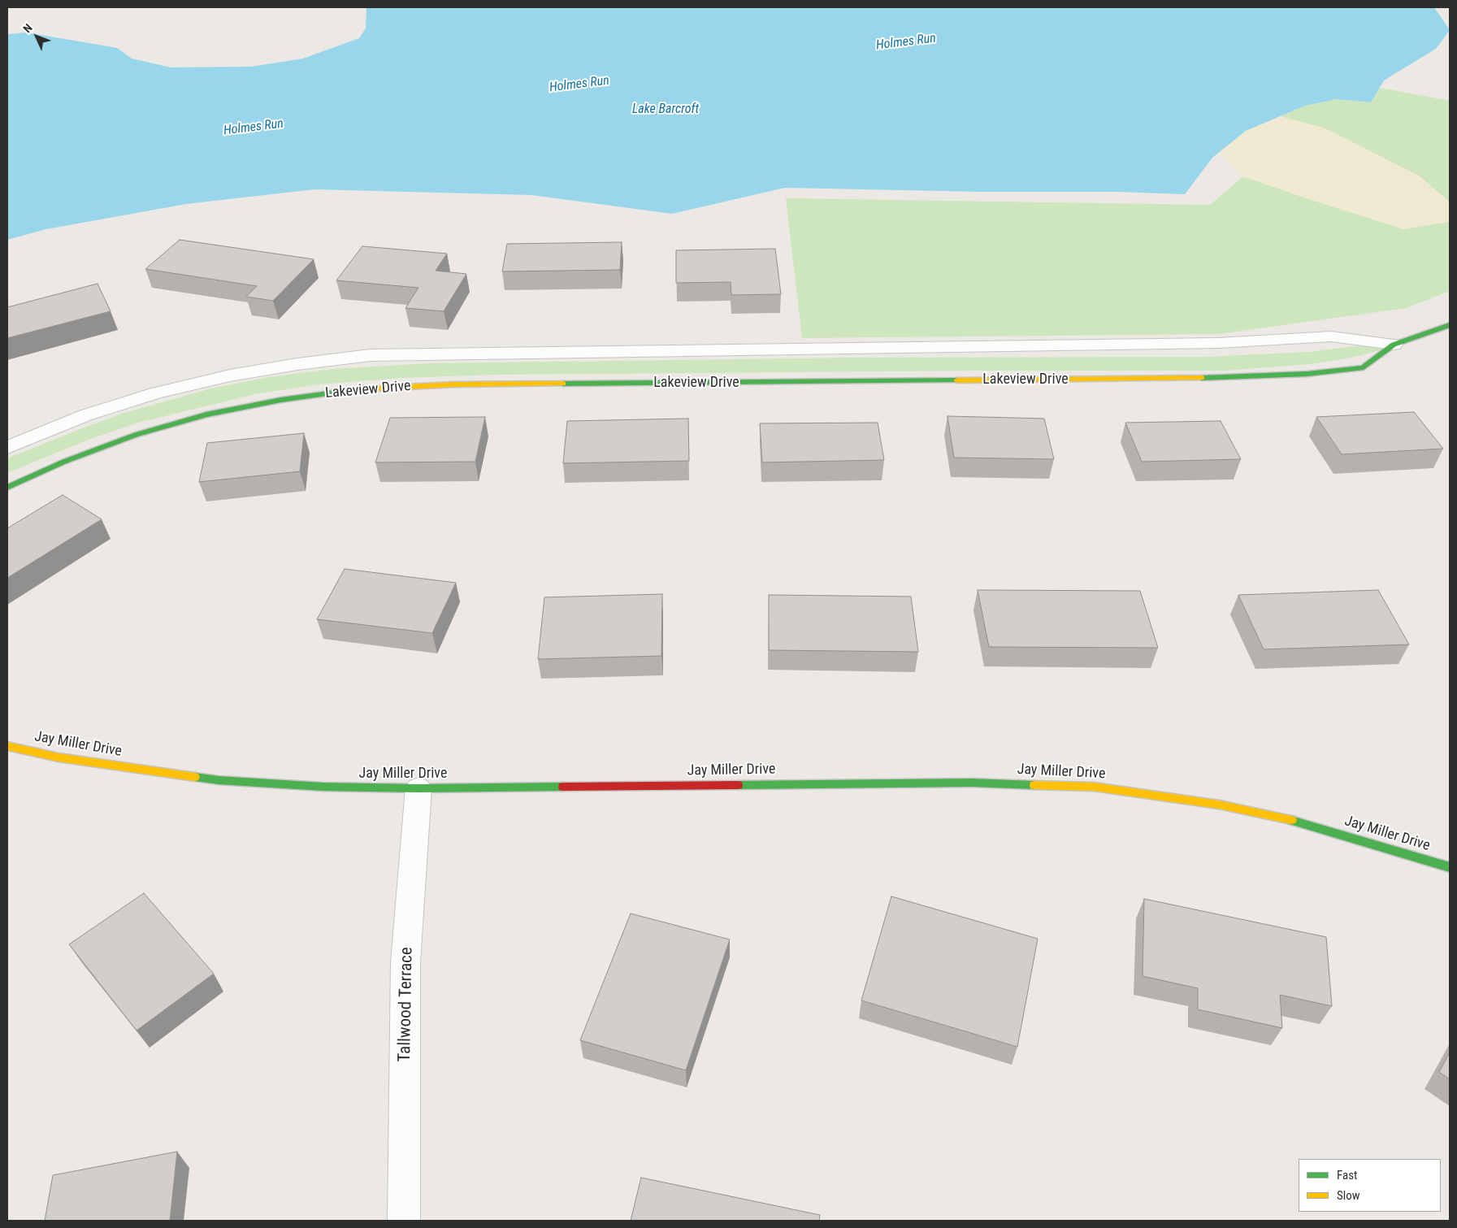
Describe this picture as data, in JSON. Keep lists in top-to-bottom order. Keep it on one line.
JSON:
{"streets":{"street":["Lakeview Drive","Jay Miller Drive","Tallwood Terrace"]},"crossings":[["Jay Miller Drive","Tallwood Terrace"]],"water":["Holmes Run","Lake Barcroft"],"legend":["Fast","Slow"],"north":"top left"}
